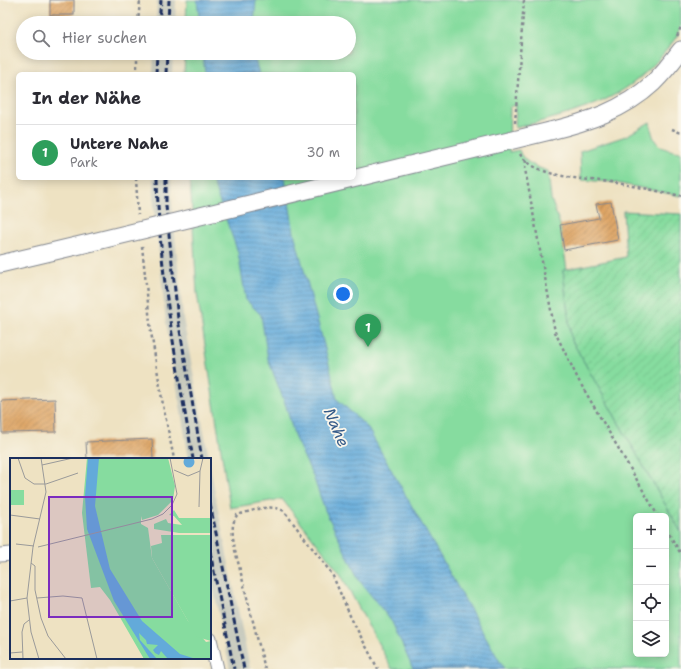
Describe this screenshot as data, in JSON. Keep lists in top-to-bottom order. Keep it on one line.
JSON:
{"water":["Nahe"],"page":{"search":"Hier suchen","heading":"In der Nähe","list":[{"mark":"1","name":"Untere Nahe","note":"Park","value":"30 m"}],"pins":"1","map_buttons":["+","−"]}}
